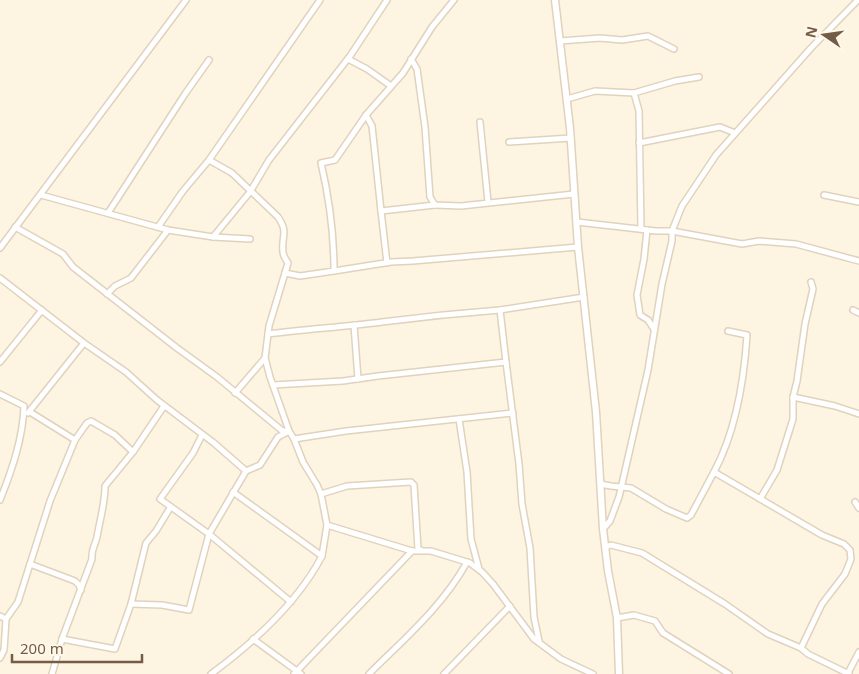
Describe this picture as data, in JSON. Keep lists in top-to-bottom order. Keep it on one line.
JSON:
{"scale_bar":"200 m","north":"left"}
